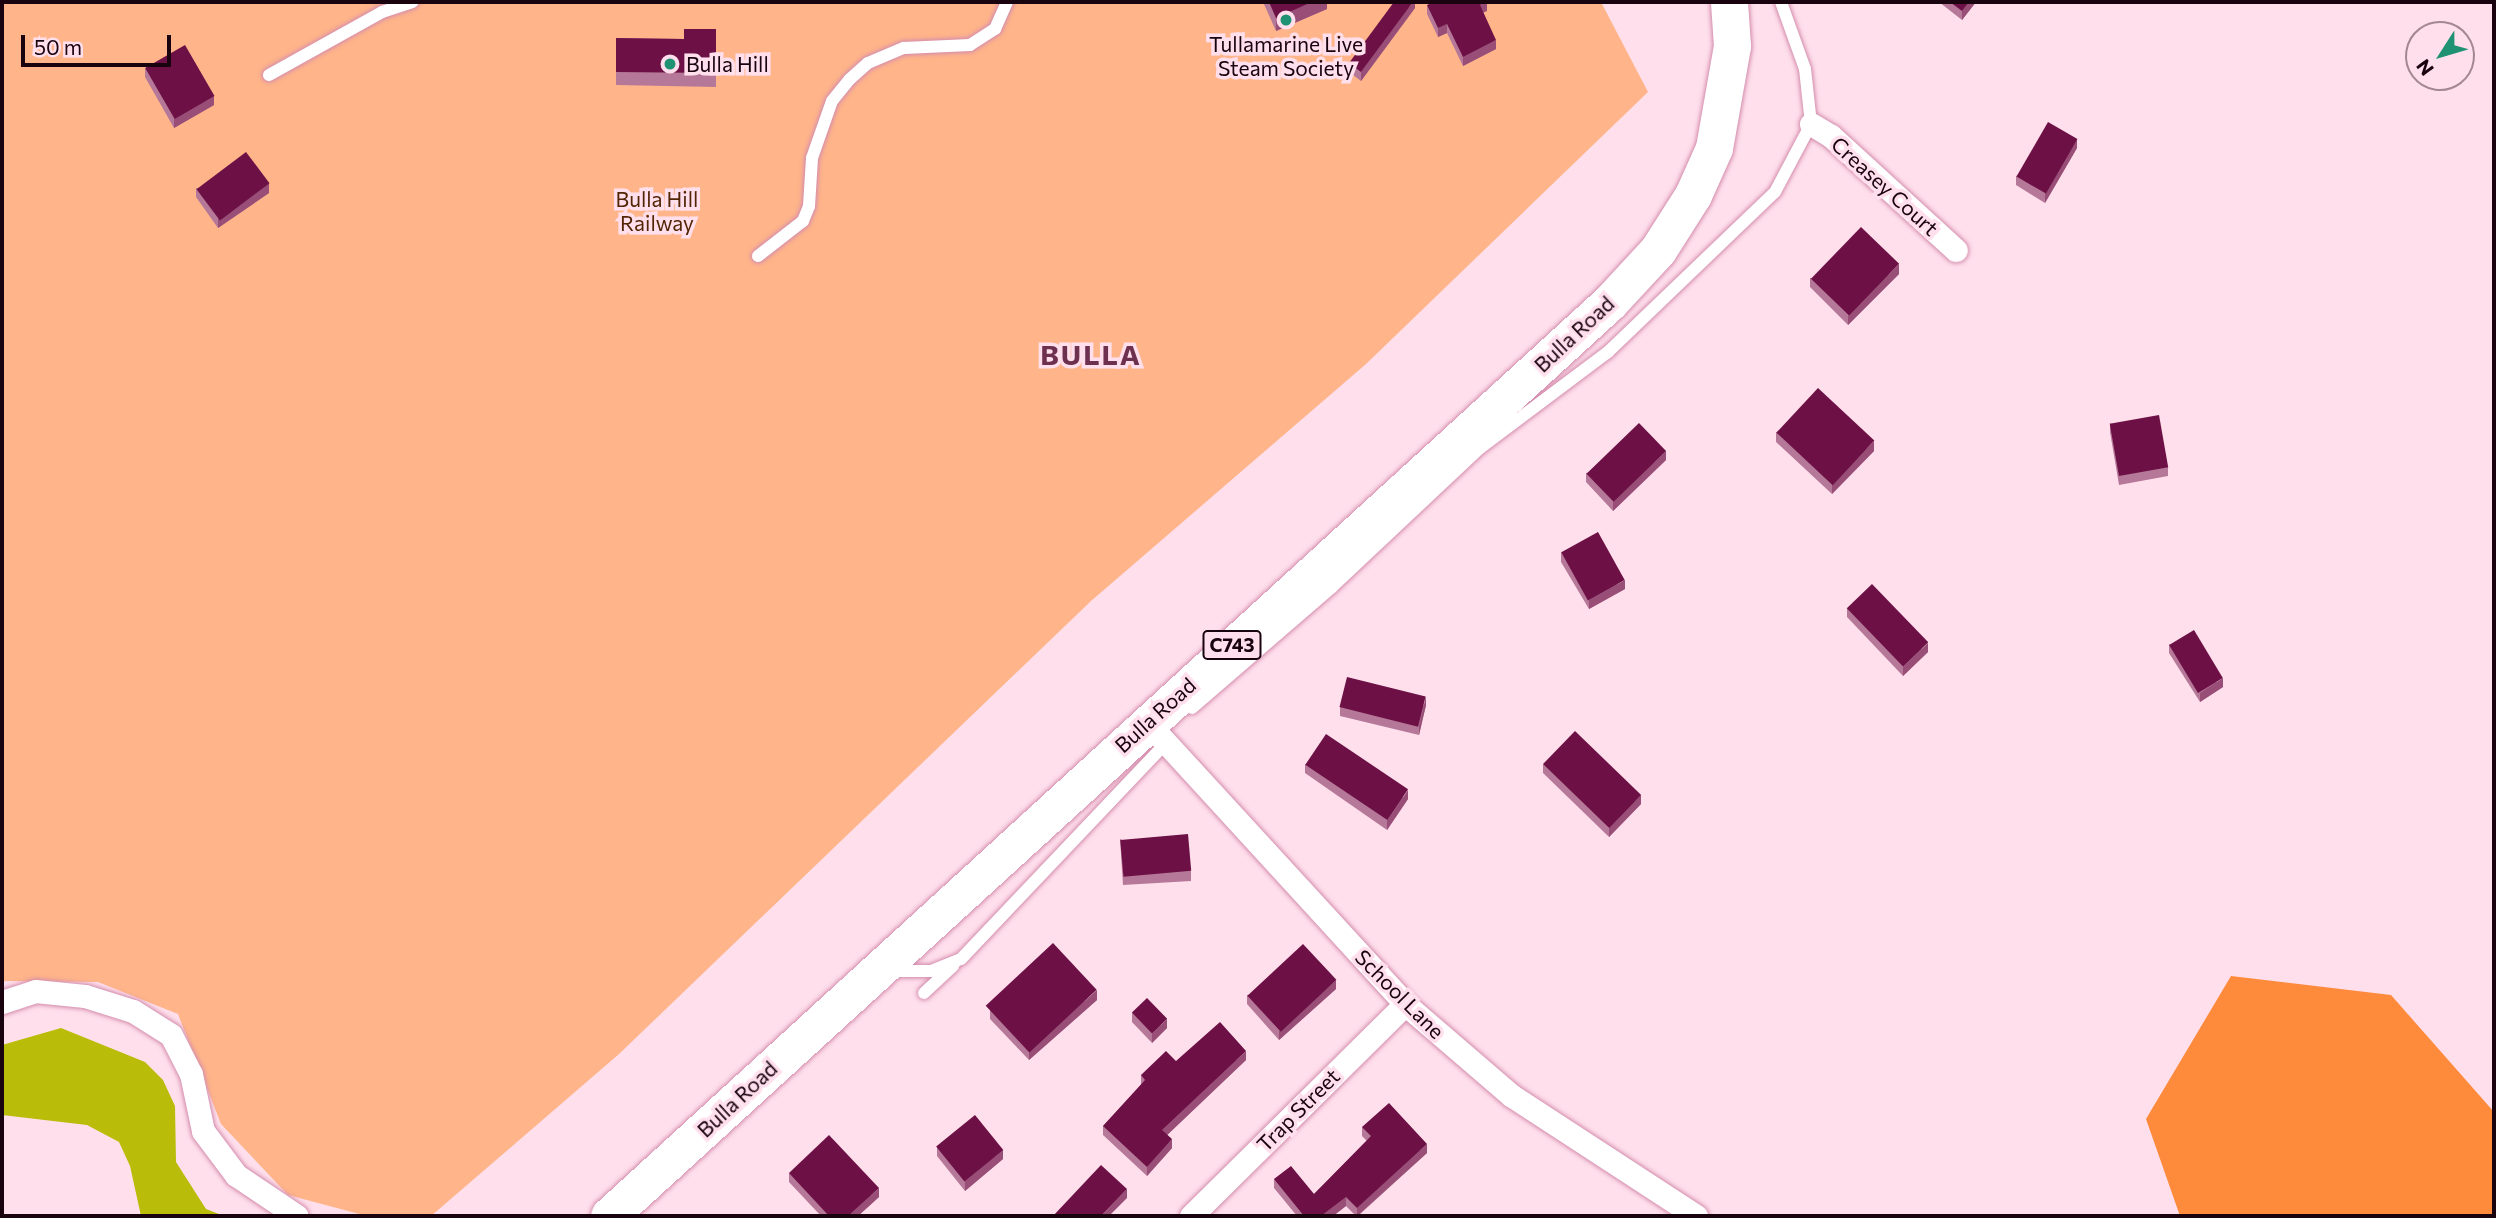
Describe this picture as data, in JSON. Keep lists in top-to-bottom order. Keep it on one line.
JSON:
{"streets":{"main road":["Bulla Road","C743"],"street":["Creasey Court","School Lane","Trap Street"]},"crossings":[["Creasey Court","Bulla Road"],["Bulla Road","School Lane"],["School Lane","Trap Street"]],"districts":["BULLA"],"parks":["Bulla Hill Railway"],"places":["Tullamarine Live Steam Society","Bulla Hill"],"scale_bar":"50 m","north":"bottom left"}
